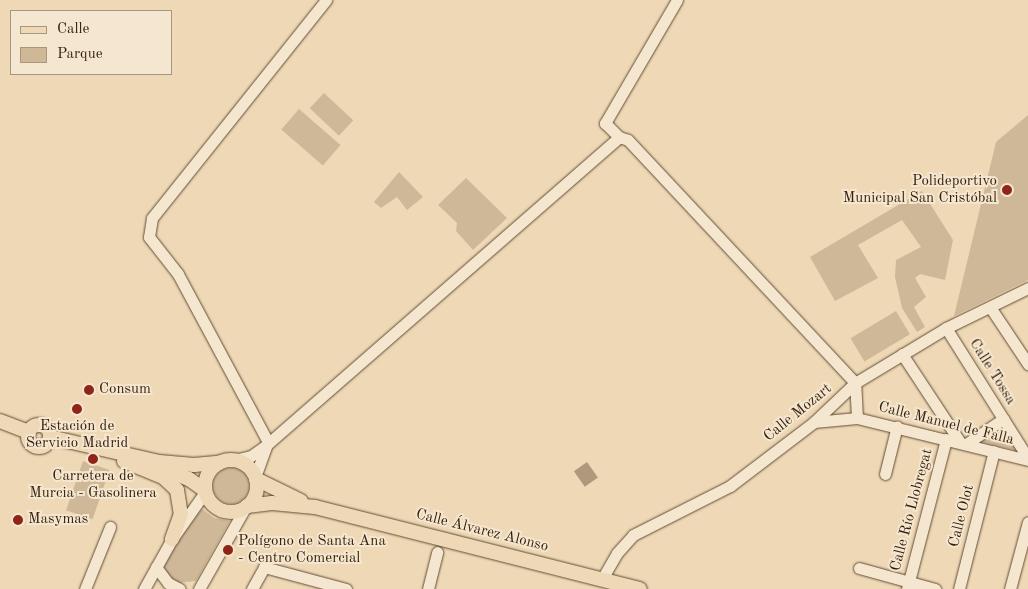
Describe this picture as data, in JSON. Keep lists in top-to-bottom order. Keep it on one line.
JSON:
{"streets":{"main road":["Calle Álvarez Alonso"],"street":["Calle Tossa","Calle Mozart","Calle Manuel de Falla","Calle Río Llobregat","Calle Olot"]},"crossings":[["Calle Tossa","Calle Mozart"],["Calle Tossa","Calle Manuel de Falla"],["Calle Mozart","Calle Manuel de Falla"],["Calle Mozart","Calle Álvarez Alonso"],["Calle Manuel de Falla","Calle Río Llobregat"],["Calle Manuel de Falla","Calle Olot"]],"places":["Polideportivo Municipal San Cristóbal","Consum","Estación de Servicio Madrid","Carretera de Murcia - Gasolinera","Masymas","Polígono de Santa Ana - Centro Comercial"],"legend":["Calle","Parque"]}
